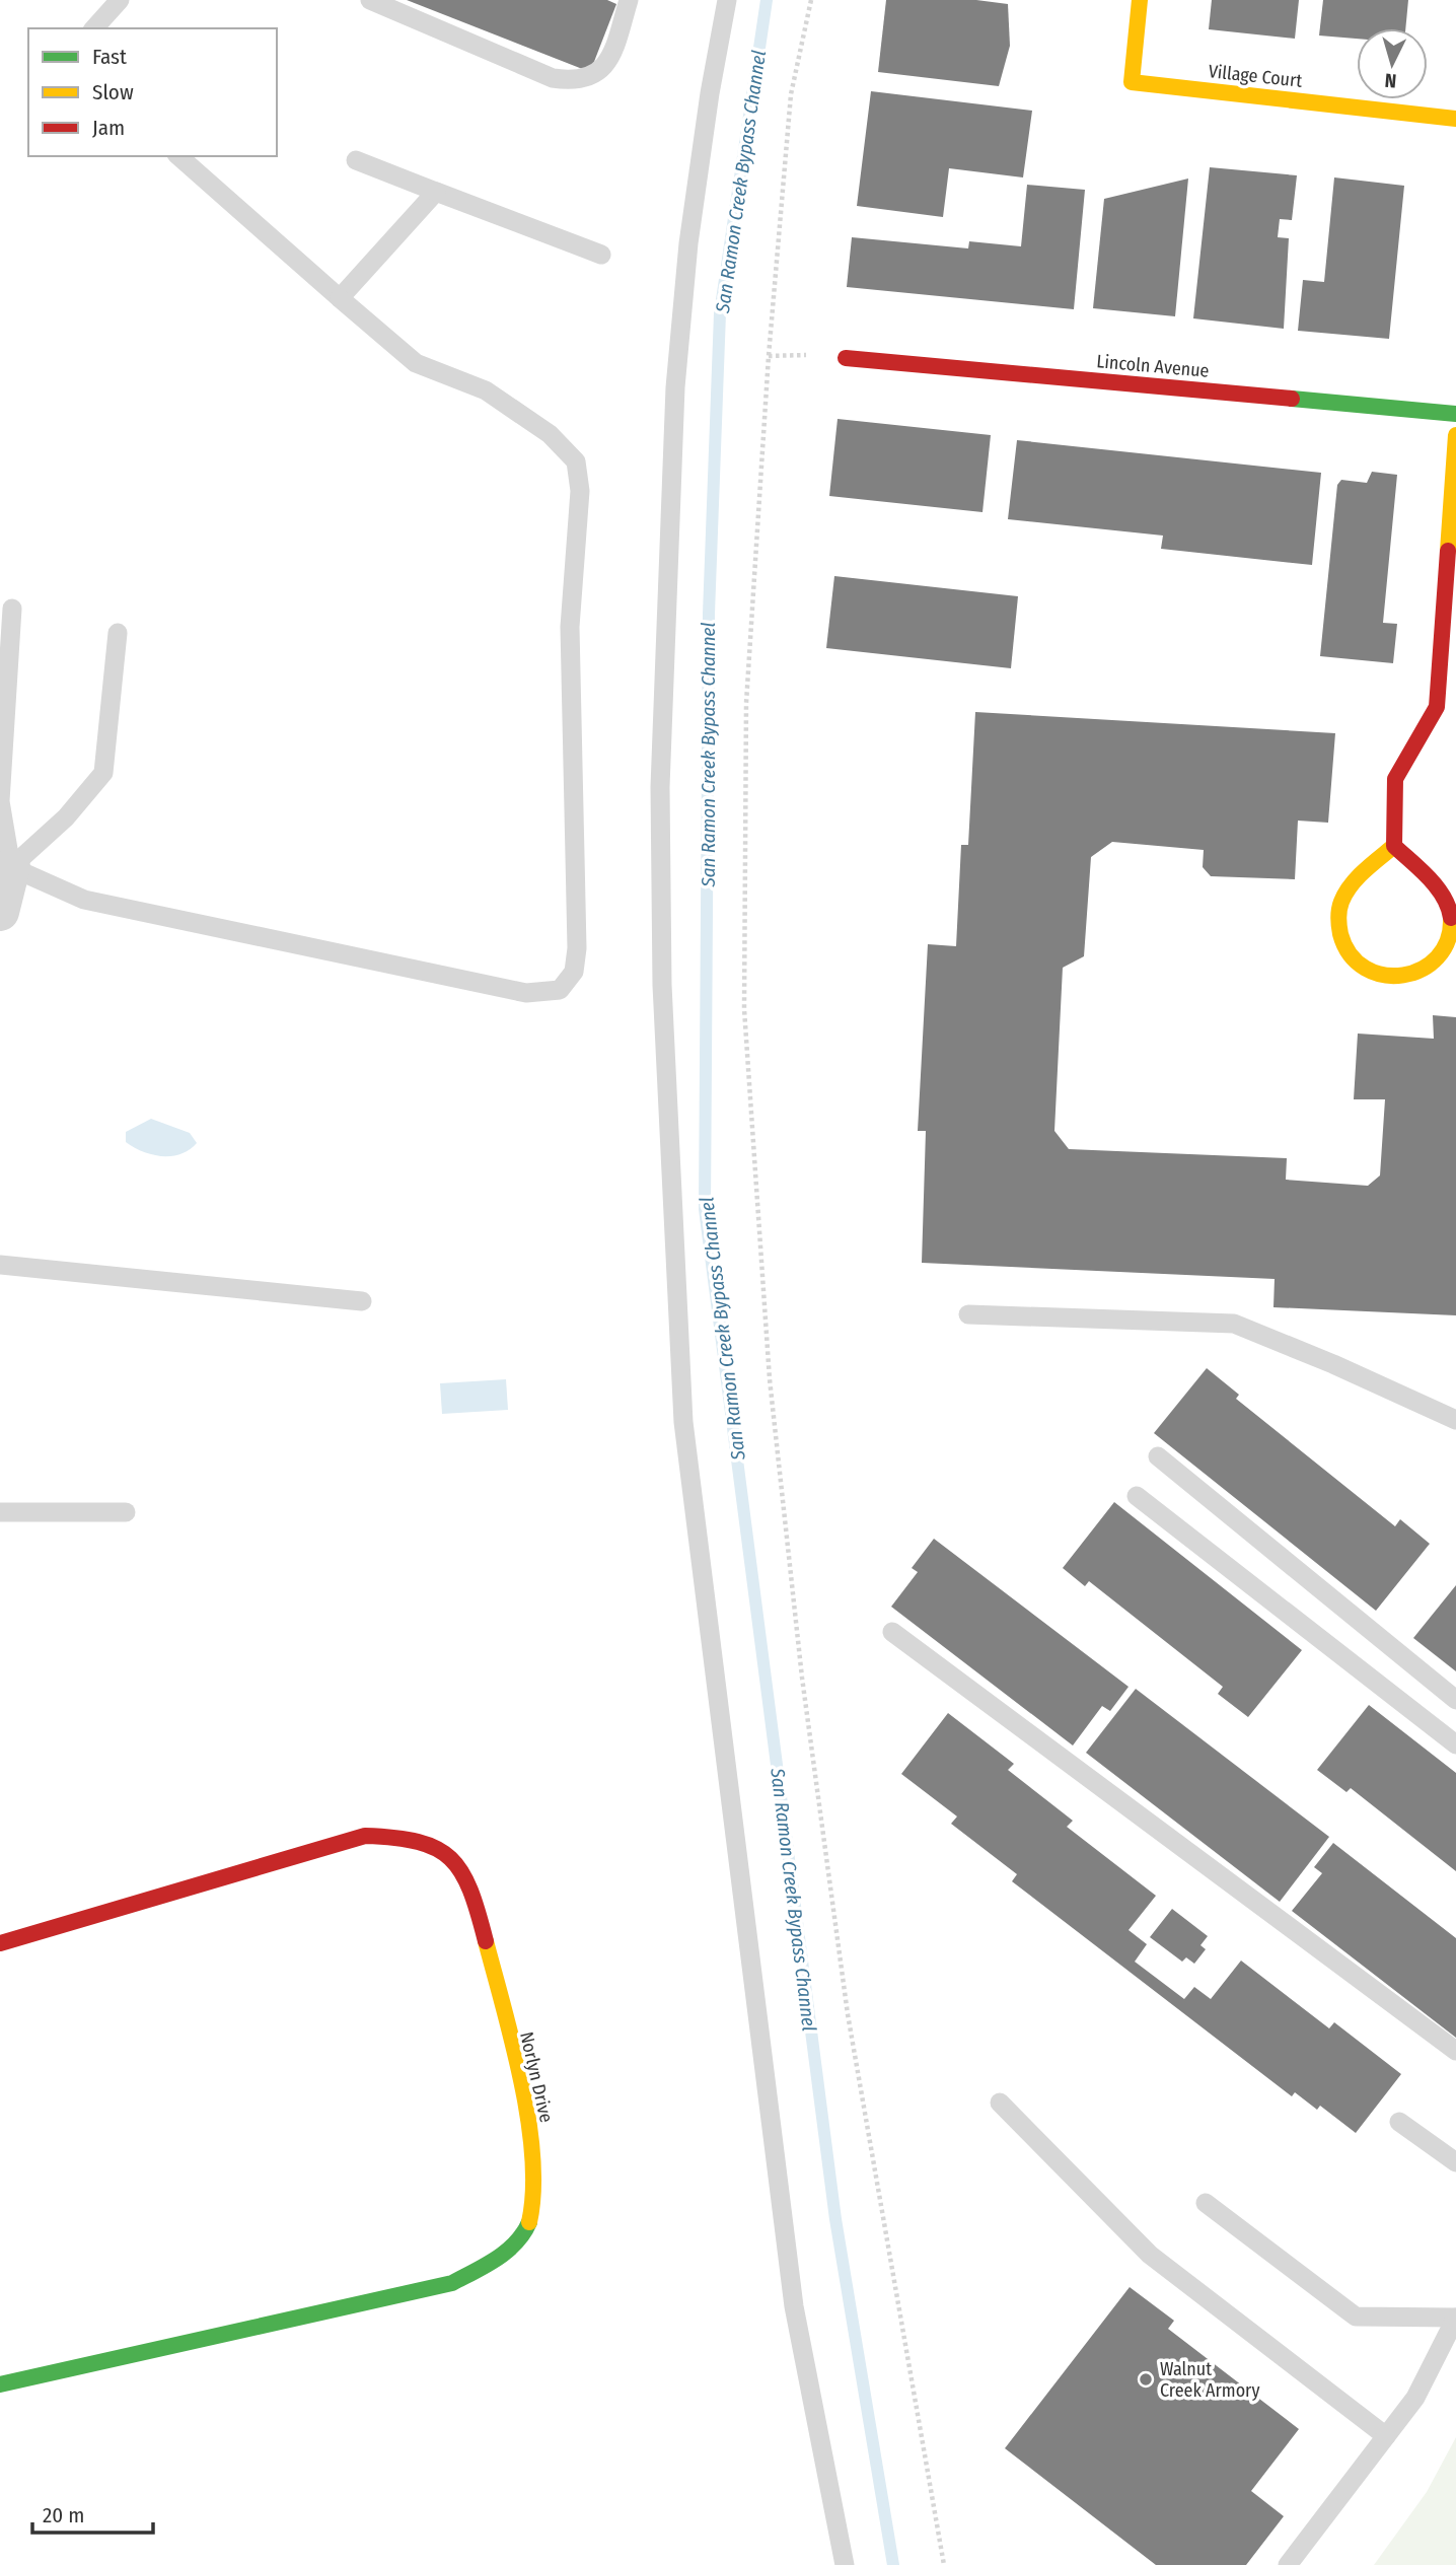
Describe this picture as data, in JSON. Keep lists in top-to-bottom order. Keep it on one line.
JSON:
{"streets":{"street":["Village Court","Lincoln Avenue","Norlyn Drive"]},"water":["San Ramon Creek Bypass Channel"],"places":["Walnut Creek Armory"],"legend":["Fast","Slow","Jam"],"scale_bar":"20 m","north":"bottom"}
